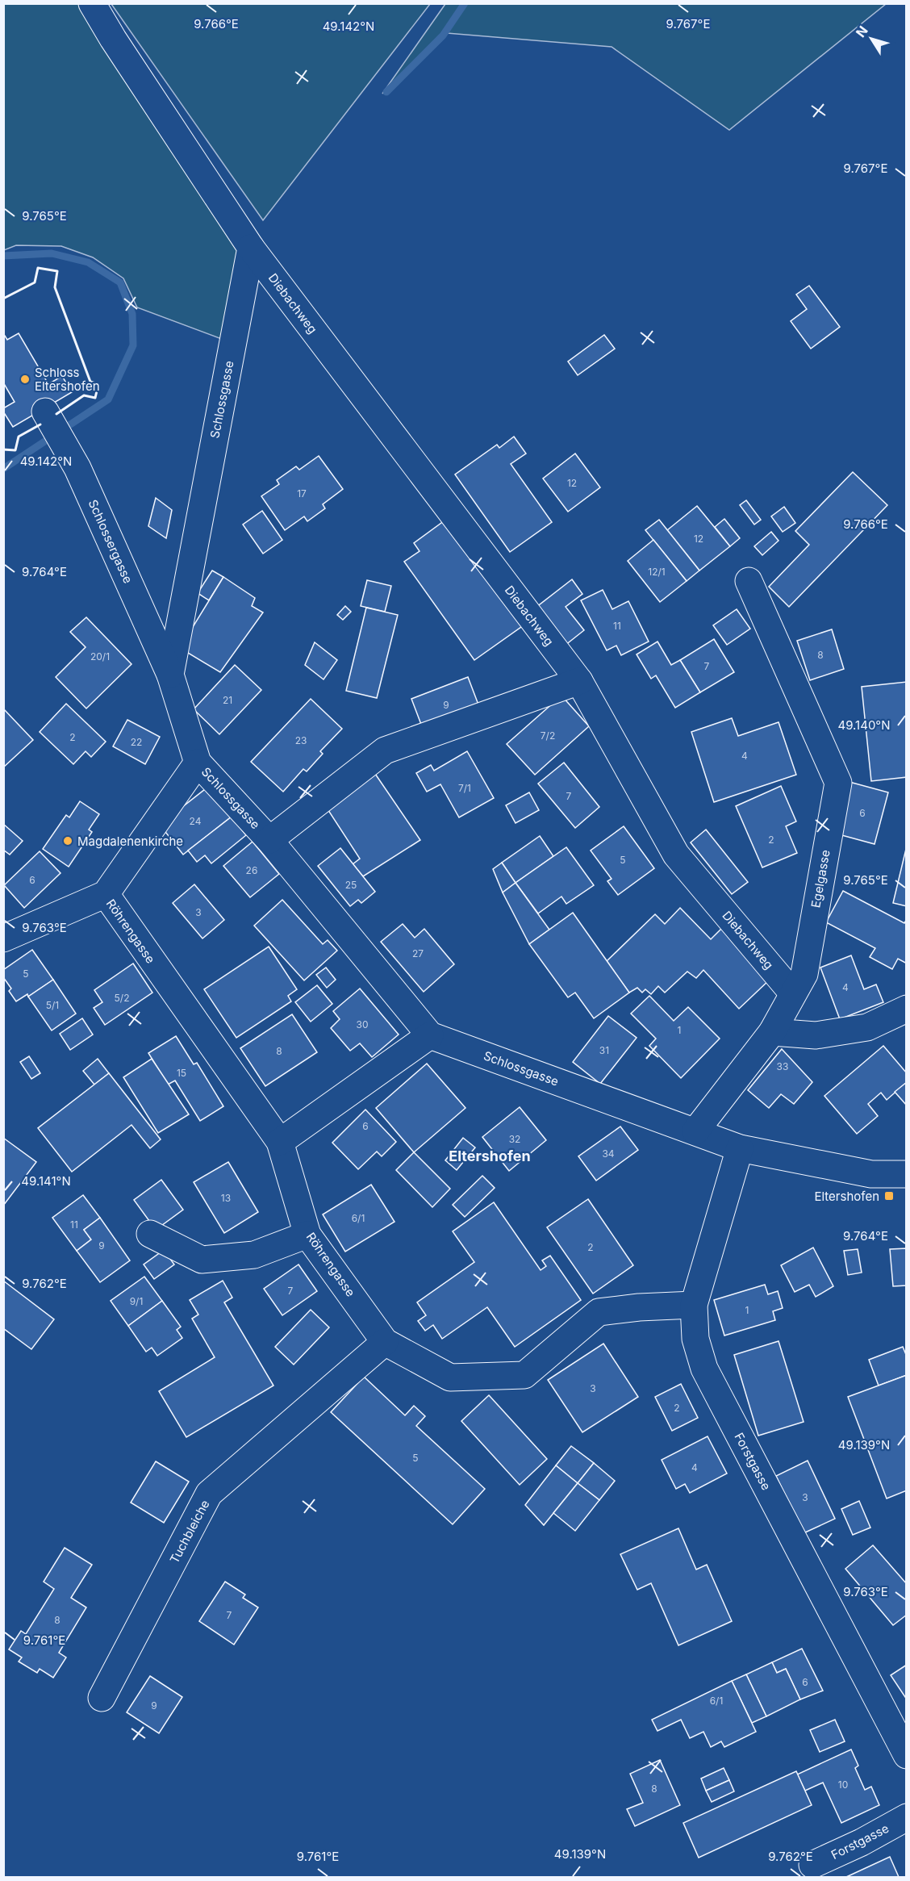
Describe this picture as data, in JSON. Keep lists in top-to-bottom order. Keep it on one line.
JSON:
{"streets":{"street":["Diebachweg","Schlossgasse","Schlossergasse","Egelgasse","Röhrengasse","Forstgasse","Tuchbleiche"]},"crossings":[["Diebachweg","Schlossgasse"],["Diebachweg","Egelgasse"],["Schlossgasse","Schlossergasse"],["Schlossgasse","Egelgasse"],["Schlossgasse","Forstgasse"],["Röhrengasse","Forstgasse"],["Röhrengasse","Tuchbleiche"]],"districts":["Eltershofen"],"places":{"other":["Schloss Eltershofen","Magdalenenkirche"],"transit":["Eltershofen"]},"house_numbers":["12","17","12","12/1","11","8","20/1","7","21","9","7/2","2","23","22","4","7/1","7","6","24","2","5","26","6","25","3","27","5","4","5/2","5/1","30","1","31","8","33","15","6","32","34","13","6/1","11","9","2","7","9/1","1","3","2","5","4","3","7","8","6","6/1","9","10","8"],"north":"top left","coordinates":["9.766°E","9.767°E","49.142°N","9.765°E","9.764°E","49.140°N","9.763°E","49.141°N","9.762°E","49.139°N","9.761°E"]}
